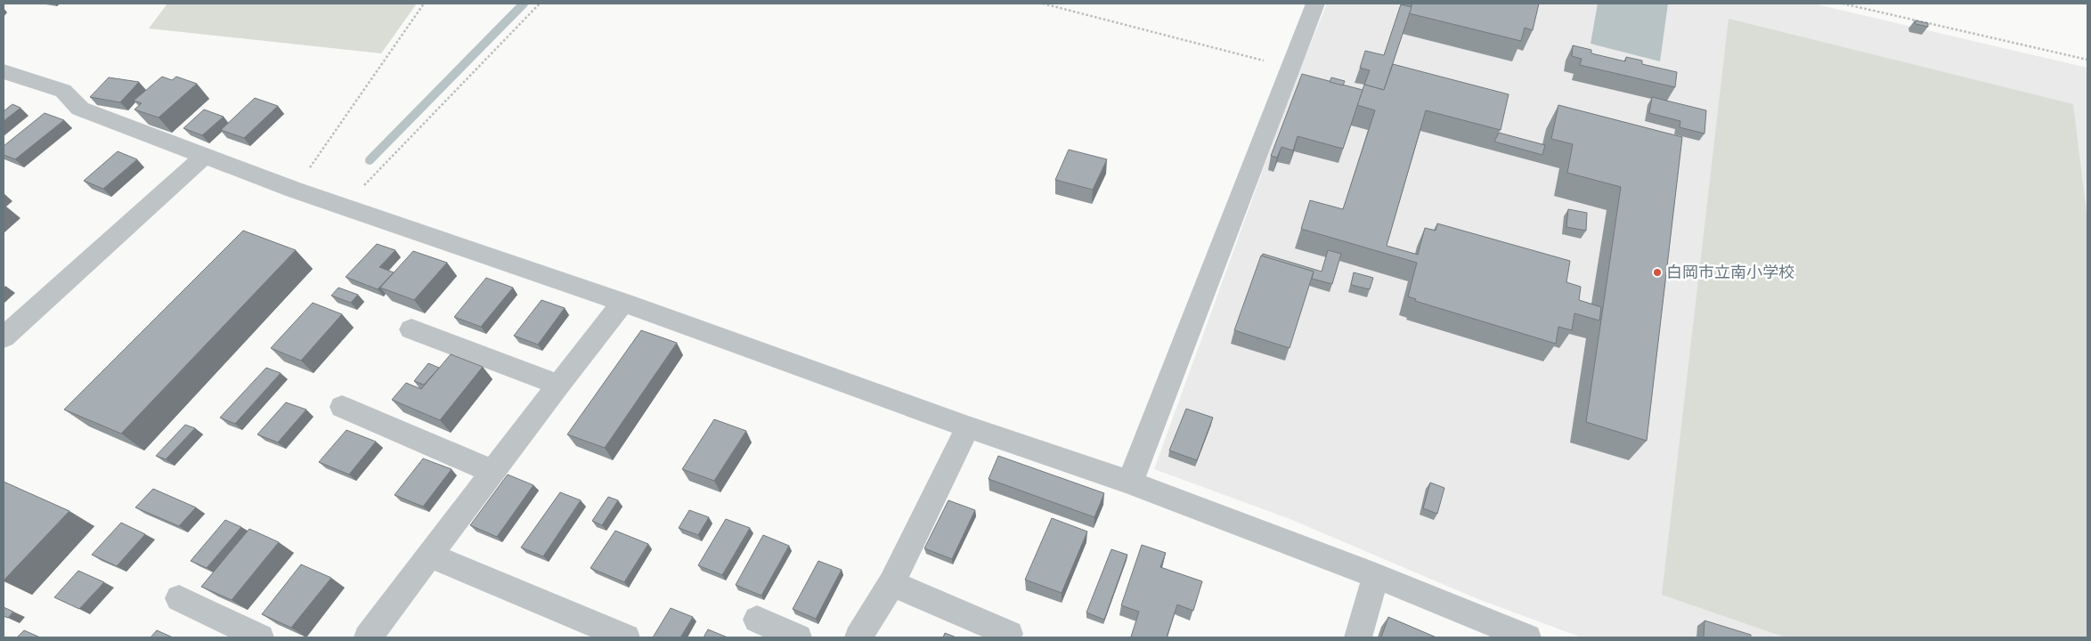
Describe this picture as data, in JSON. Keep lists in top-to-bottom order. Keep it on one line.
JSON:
{"places":["白岡市立南小学校"]}
